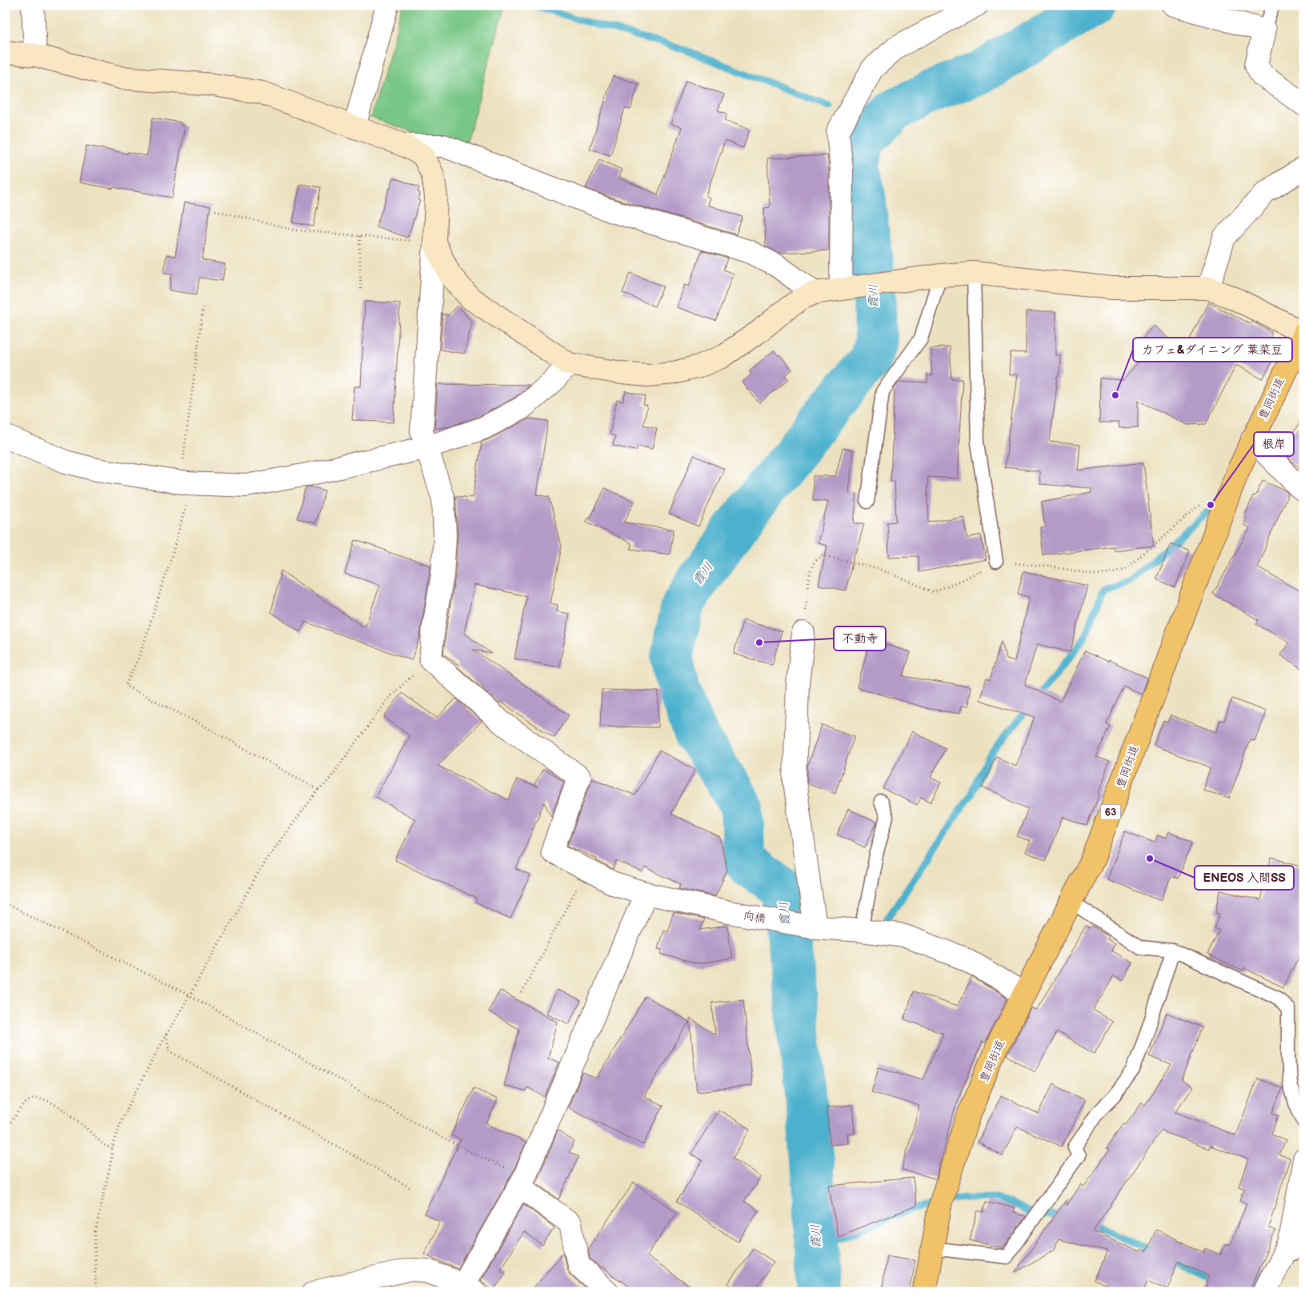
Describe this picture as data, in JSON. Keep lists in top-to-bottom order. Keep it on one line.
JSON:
{"streets":{"main road":["豊岡街道","63"],"street":["向橋"]},"crossings":[["豊岡街道","向橋"]],"water":["霞川"],"places":["カフェ&ダイニング 葉菜豆","根岸","不動寺","ENEOS 入間SS"]}
